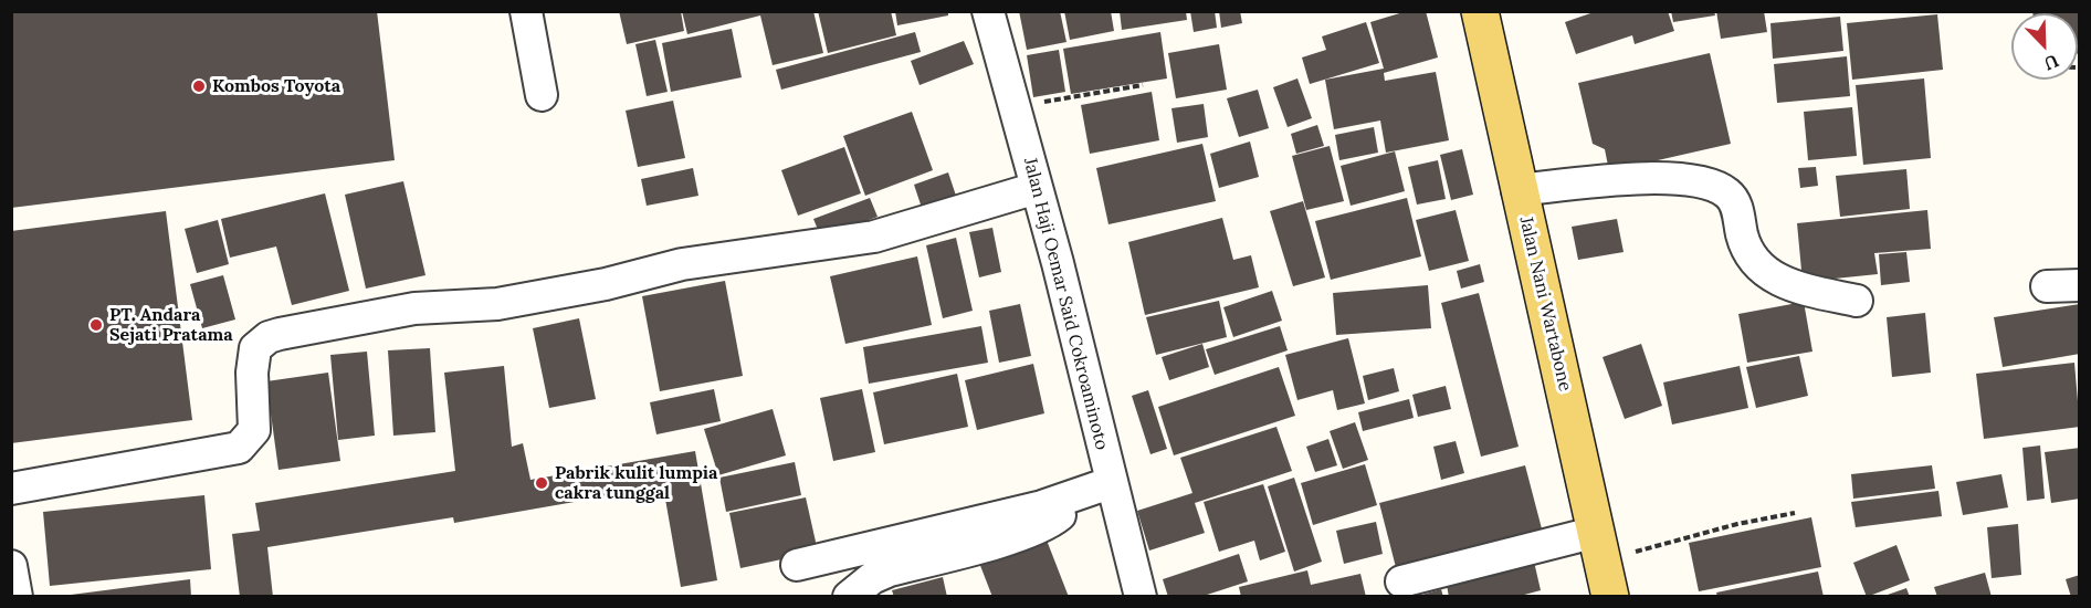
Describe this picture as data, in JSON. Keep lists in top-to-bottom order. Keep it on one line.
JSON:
{"streets":{"main road":["Jalan Nani Wartabone"],"street":["Jalan Haji Oemar Said Cokroaminoto"]},"places":["Kombos Toyota","PT. Andara Sejati Pratama","Pabrik kulit lumpia cakra tunggal"],"north":"bottom right"}
